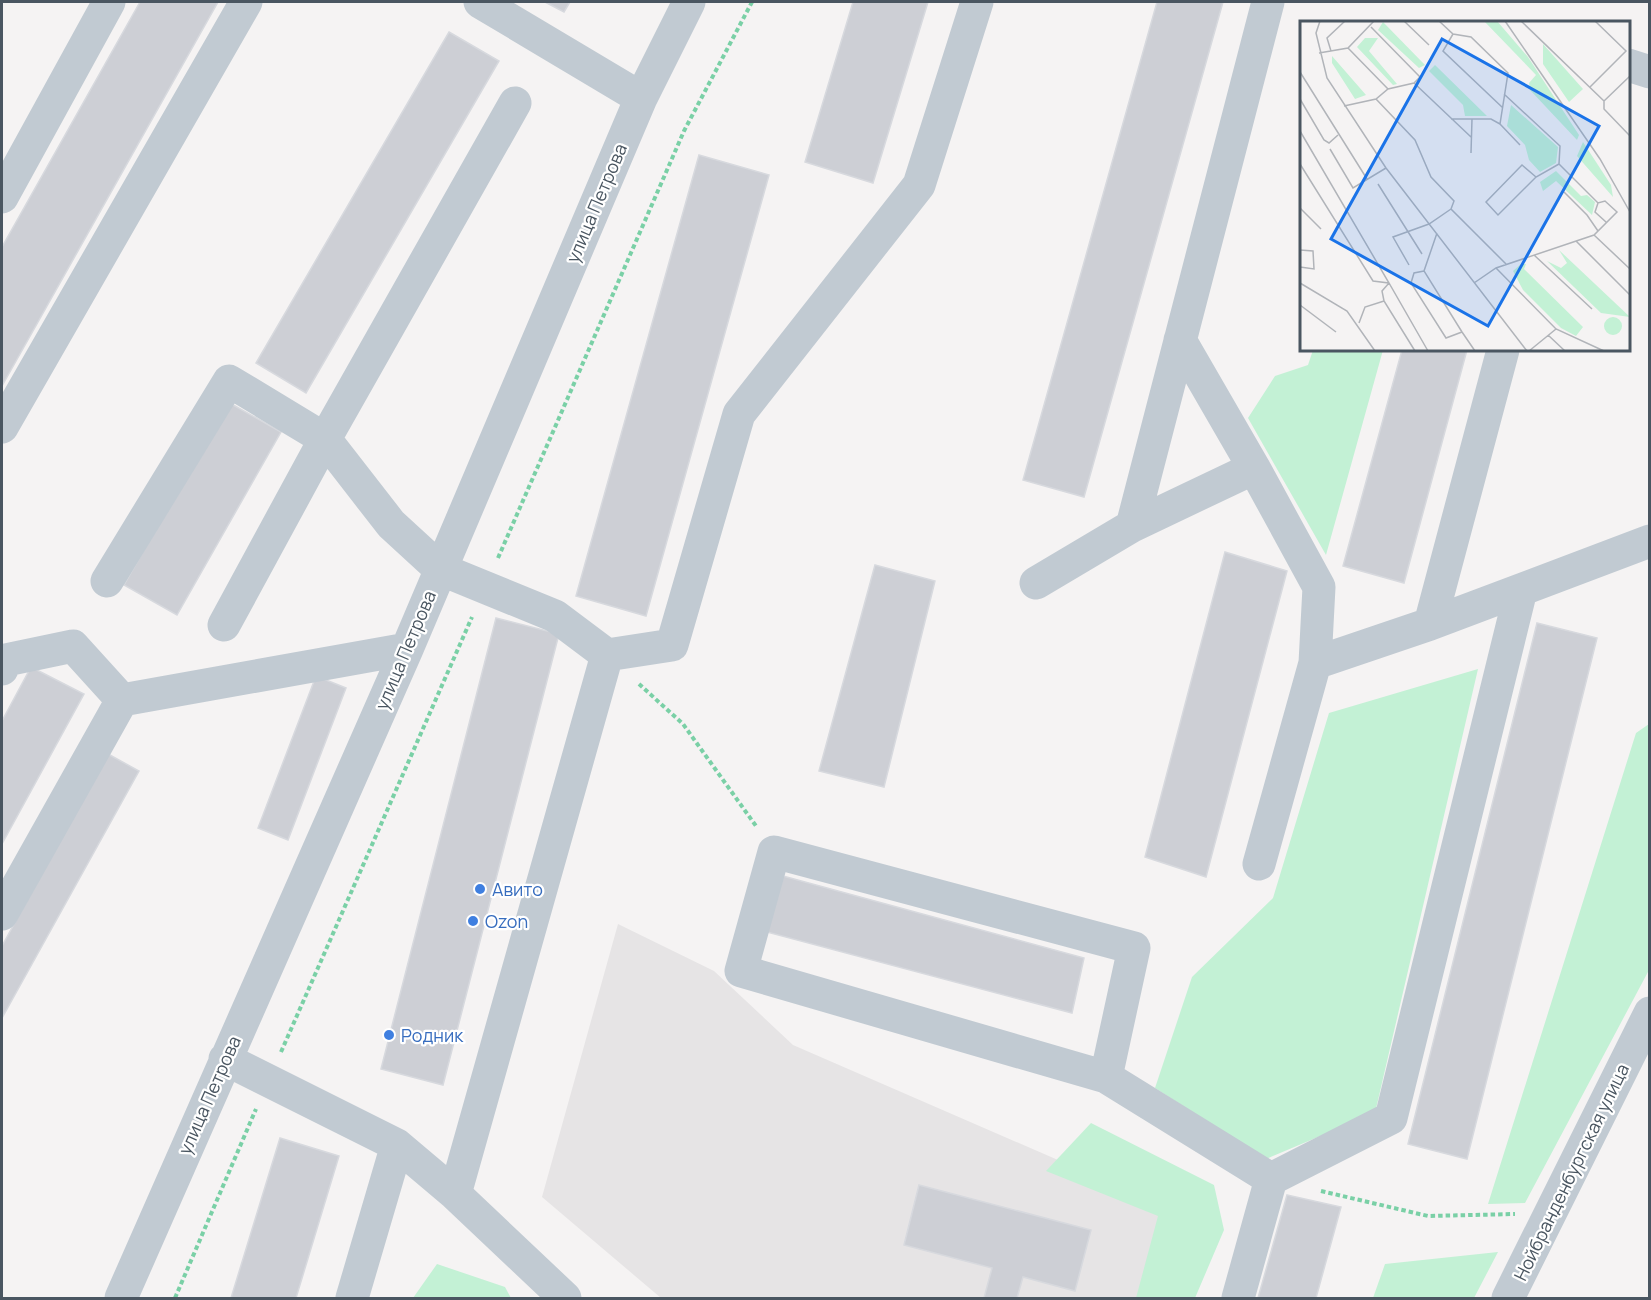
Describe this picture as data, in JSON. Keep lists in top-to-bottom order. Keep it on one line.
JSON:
{"streets":{"street":["улица Петрова","Нойбранденбургская улица"]},"places":["Авито","Ozon","Родник"]}
